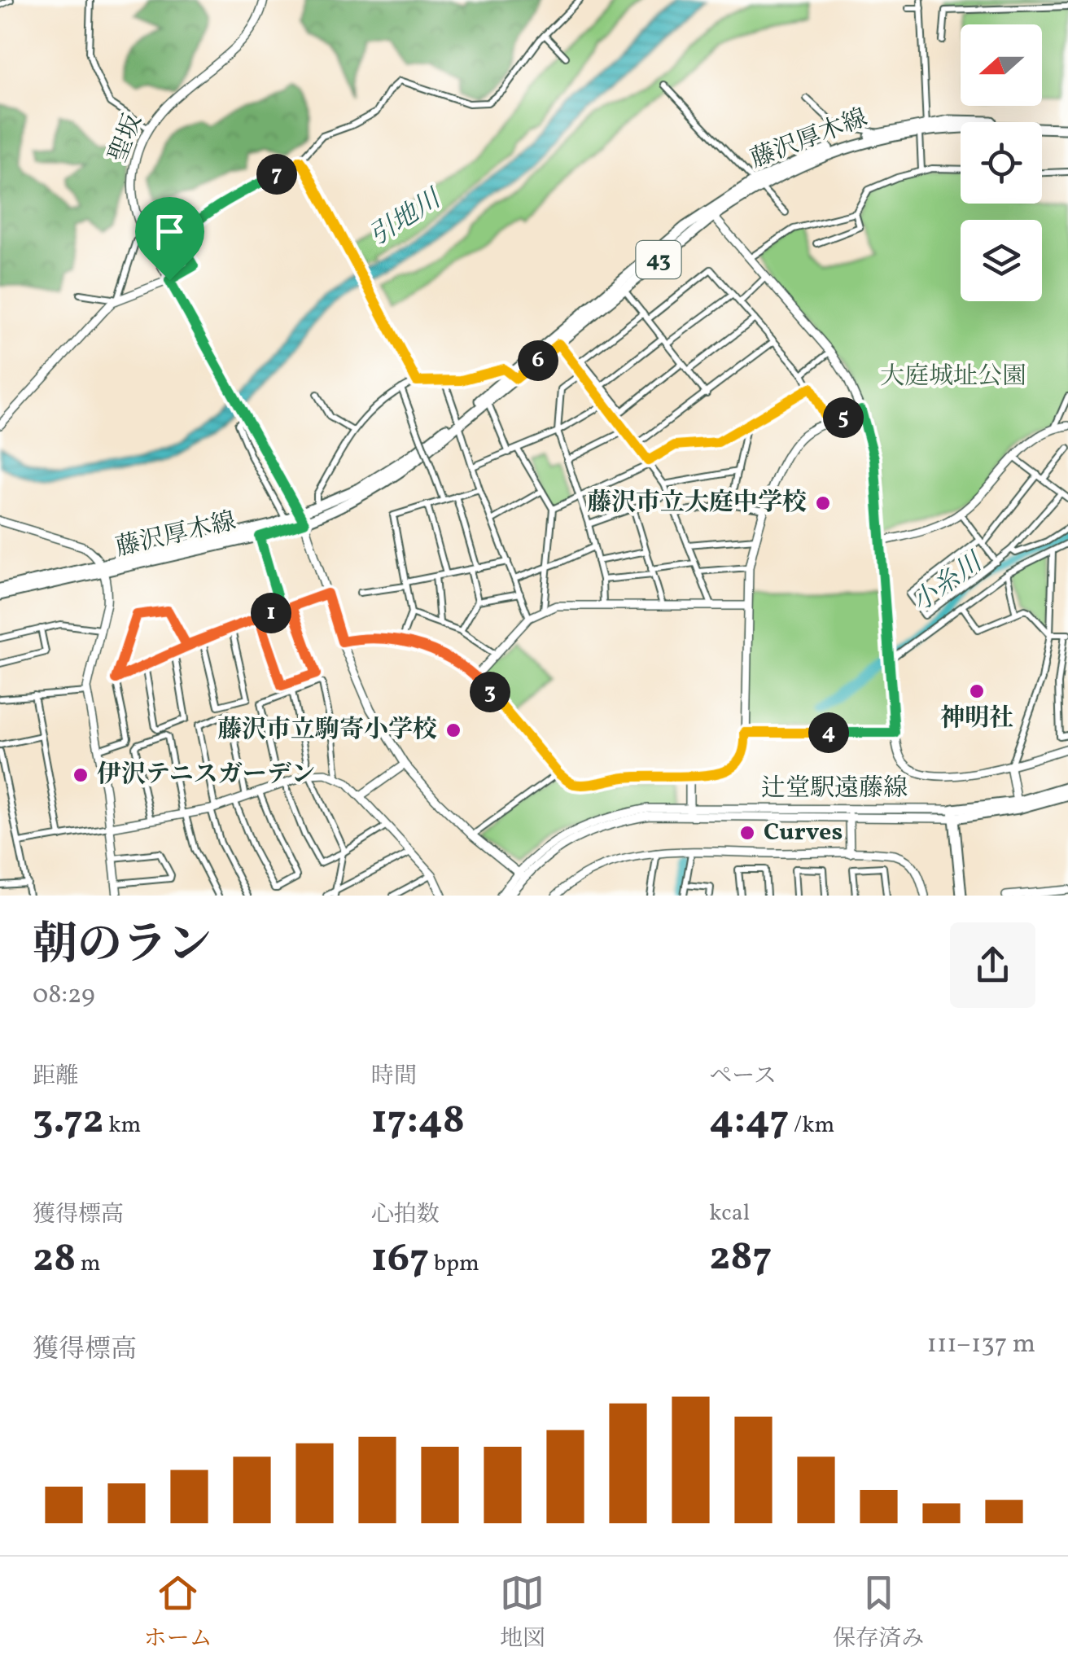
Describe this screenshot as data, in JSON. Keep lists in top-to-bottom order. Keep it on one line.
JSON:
{"streets":{"main road":["藤沢厚木線","43"],"street":["聖坂","辻堂駅遠藤線"]},"crossings":[["聖坂","藤沢厚木線"],["聖坂","辻堂駅遠藤線"]],"water":["引地川","小糸川"],"parks":["大庭城址公園"],"places":["藤沢市立大庭中学校","神明社","藤沢市立駒寄小学校","伊沢テニスガーデン","Curves"],"north":"left","page":{"pins":["7","6","5","1","3","4"],"heading":["朝のラン","08:29"],"stats":[["距離","3.72 km"],["時間","17:48"],["ペース","4:47 /km"],["獲得標高","28 m"],["心拍数","167 bpm"],["kcal","287"]],"chart":["獲得標高","111–137 m"],"tabs":["ホーム","地図","保存済み"]}}
